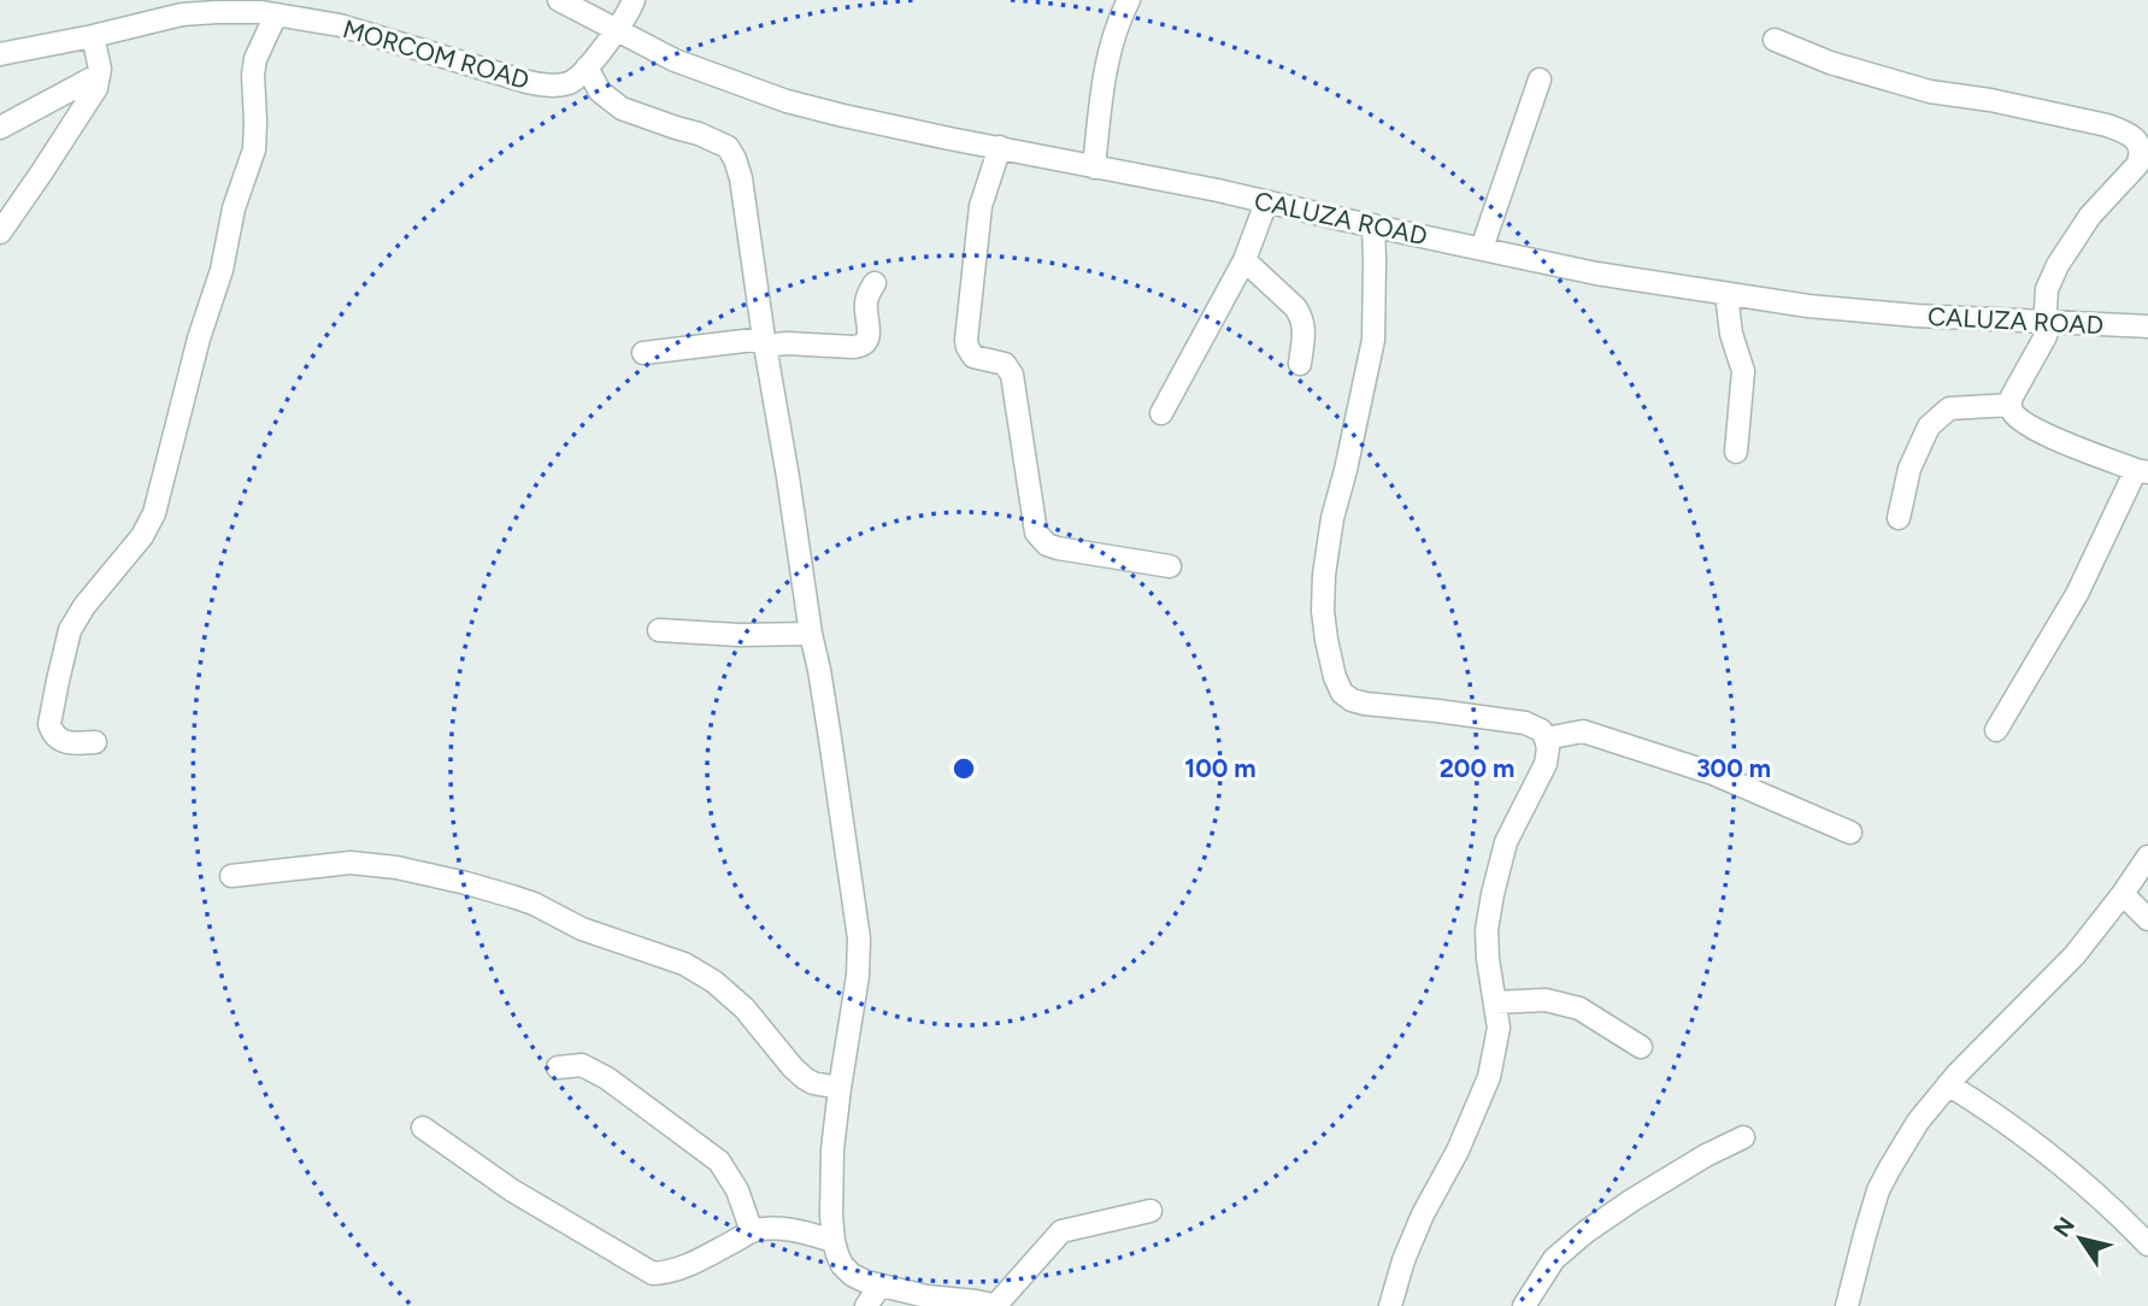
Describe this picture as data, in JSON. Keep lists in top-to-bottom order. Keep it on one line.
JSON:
{"streets":{"street":["MORCOM ROAD","CALUZA ROAD"]},"crossings":[["MORCOM ROAD","CALUZA ROAD"]],"north":"top left","rings":["100 m","200 m","300 m"]}
